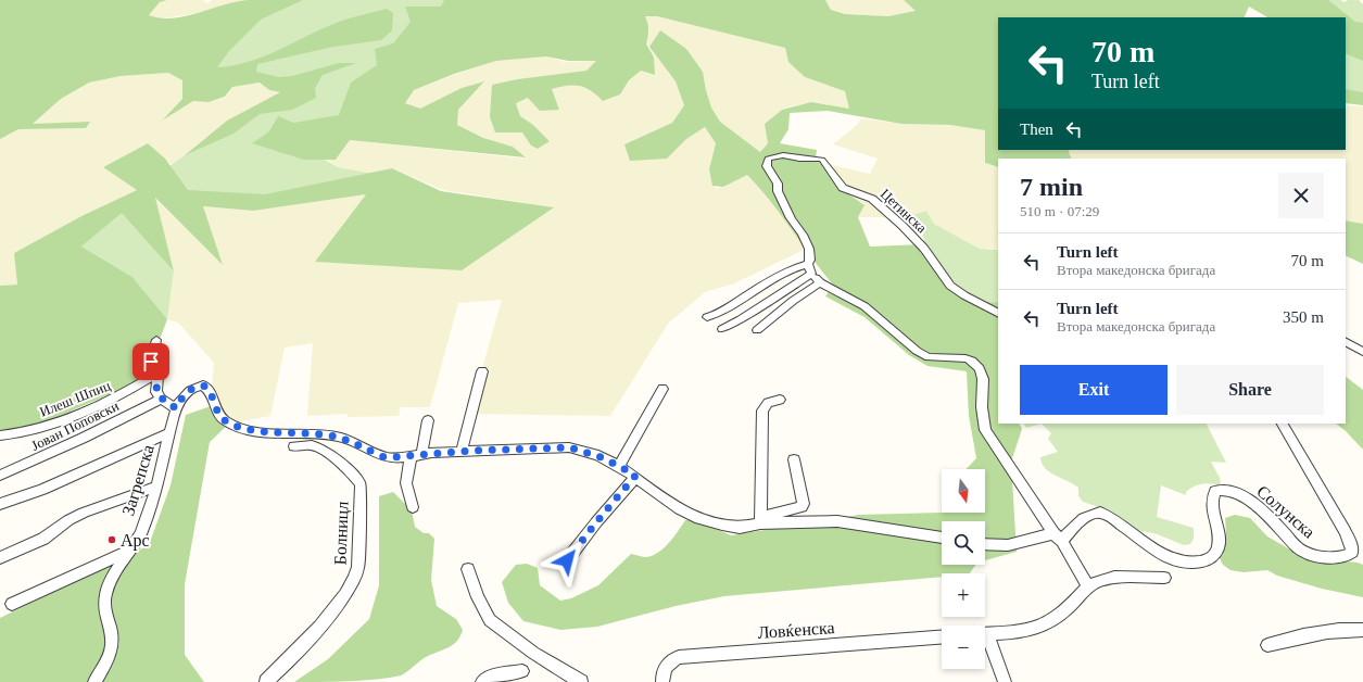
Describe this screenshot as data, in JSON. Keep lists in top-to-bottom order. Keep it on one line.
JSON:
{"streets":{"street":["Цетинска","Илеш Шпиц","Јован Поповски","Загрепска","Солунска","Болницл","Ловќенска"]},"places":["Арс"],"north":"bottom","page":{"turn":["70 m","Turn left"],"then":"Then","heading":["7 min","510 m · 07:29"],"list":[{"name":"Turn left","note":"Втора македонска бригада","value":"70 m"},{"name":"Turn left","note":"Втора македонска бригада","value":"350 m"}],"buttons":["Exit","Share"],"map_buttons":["+","−"]}}
